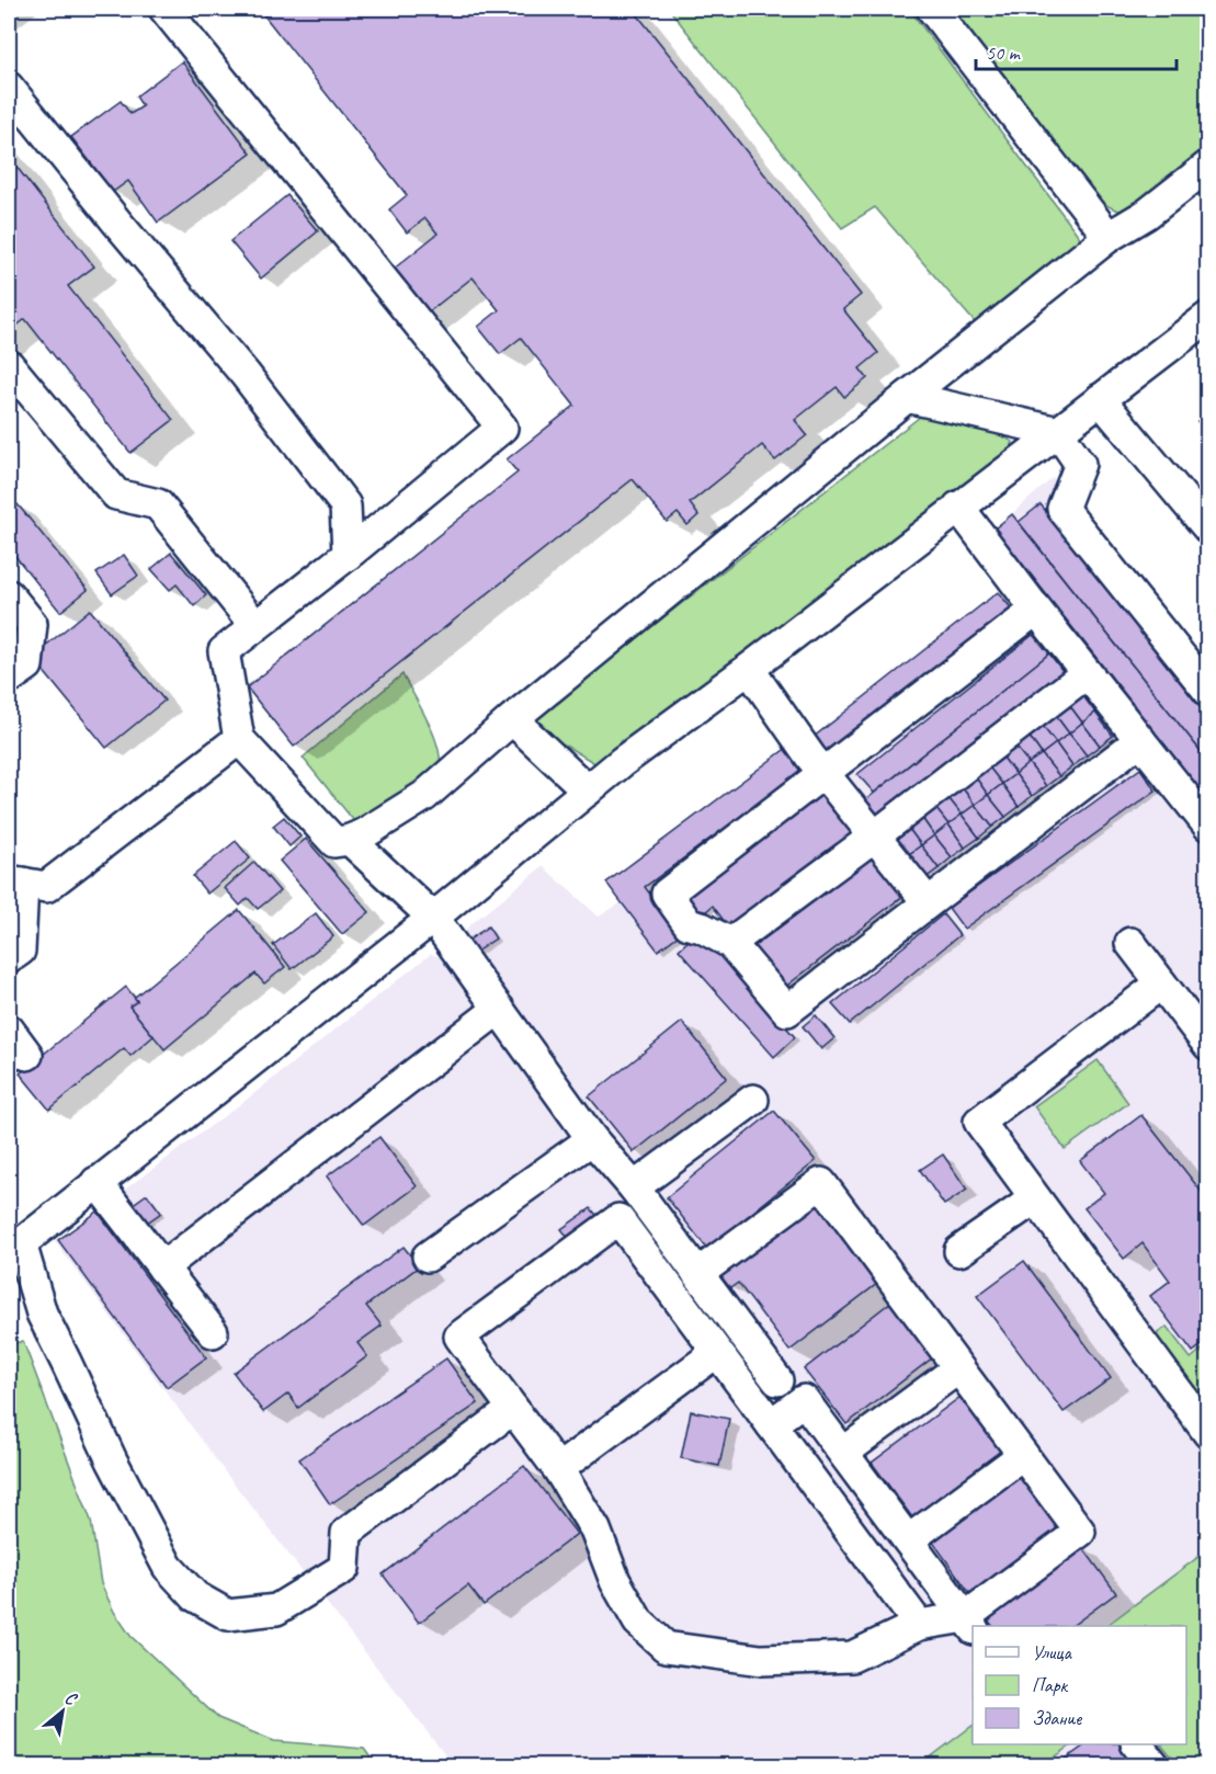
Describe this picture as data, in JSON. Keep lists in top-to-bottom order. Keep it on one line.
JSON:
{"legend":["Улица","Парк","Здание"],"scale_bar":"50 m","north":"top right"}
